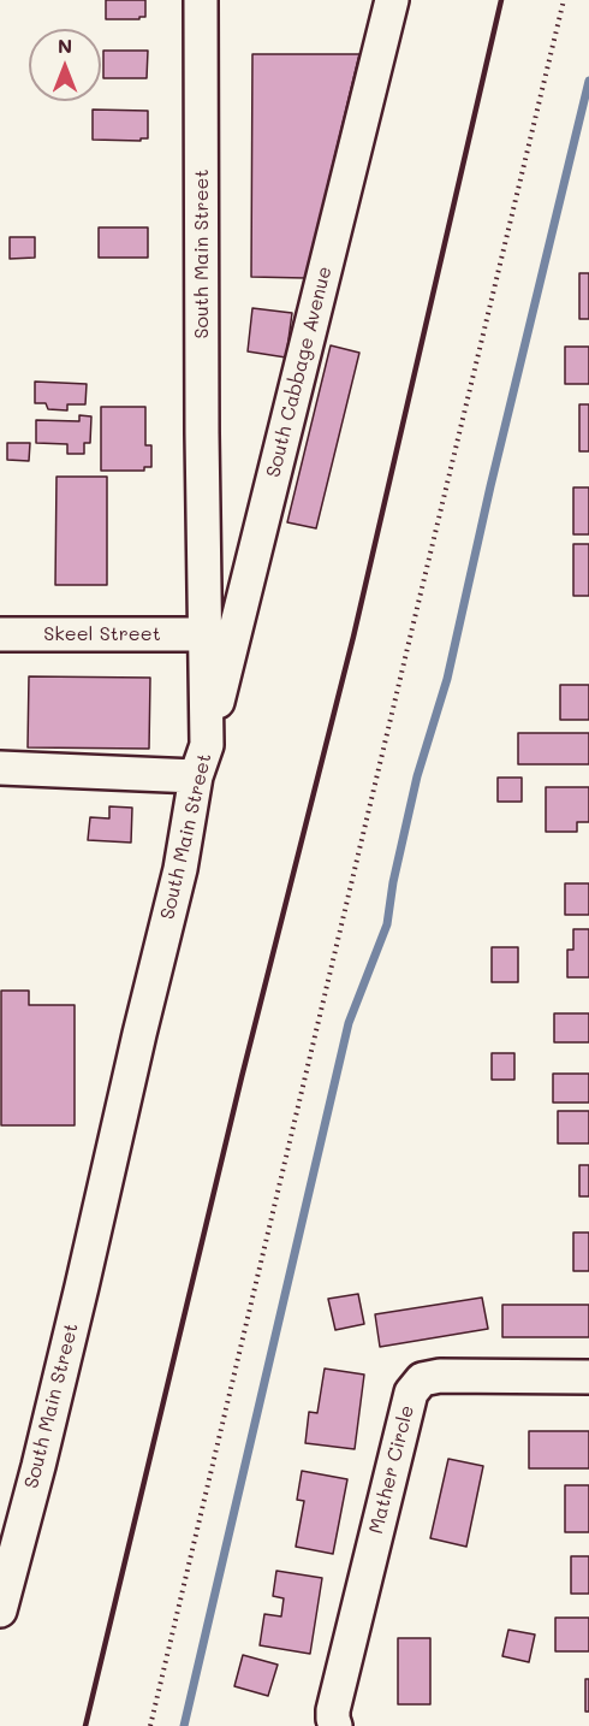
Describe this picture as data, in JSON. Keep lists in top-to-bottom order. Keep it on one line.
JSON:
{"streets":{"street":["South Main Street","South Cabbage Avenue","Skeel Street","Mather Circle"]},"crossings":[["South Main Street","South Cabbage Avenue"],["South Main Street","Skeel Street"]],"north":"top"}
